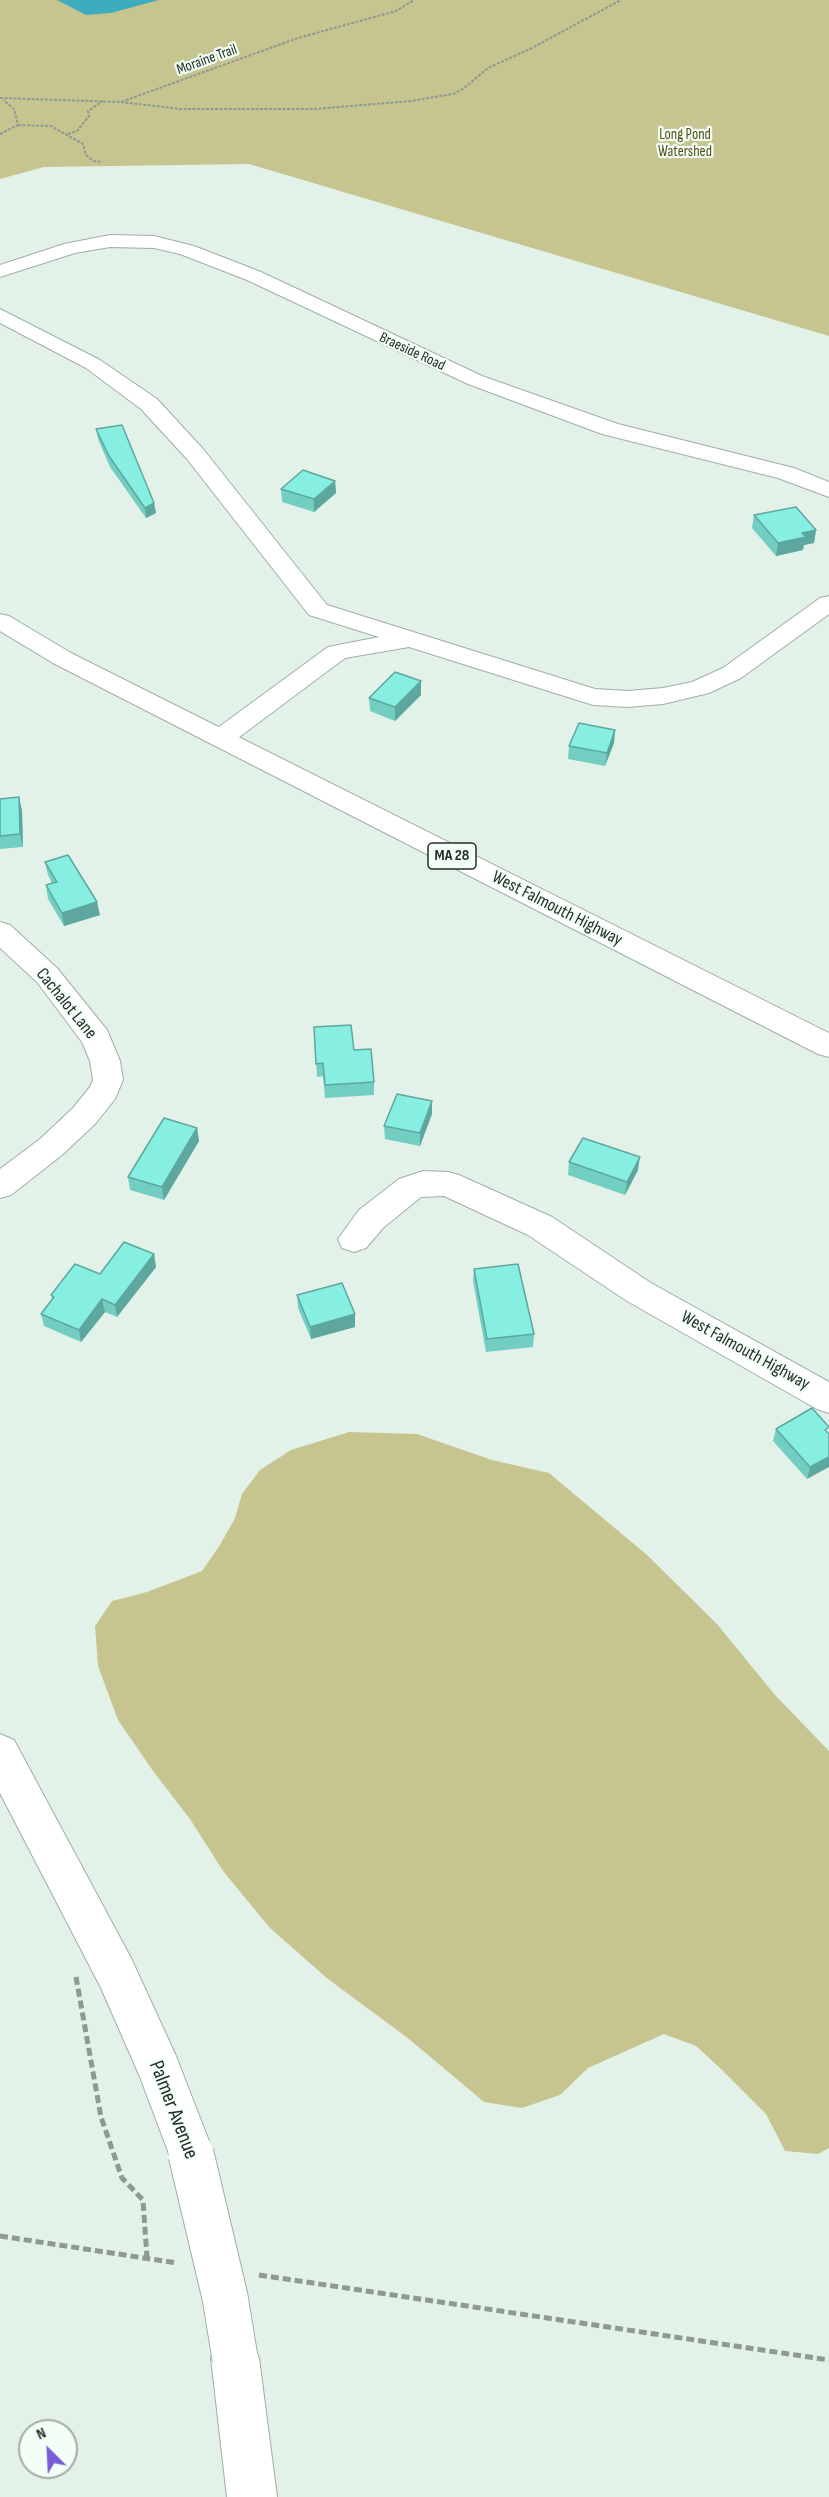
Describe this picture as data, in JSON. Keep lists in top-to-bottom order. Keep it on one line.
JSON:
{"streets":{"main road":["Braeside Road","MA 28","West Falmouth Highway","Cachalot Lane","Palmer Avenue"],"path":["Moraine Trail"]},"crossings":[["MA 28","West Falmouth Highway"]],"parks":["Long Pond Watershed"],"north":"top left"}
